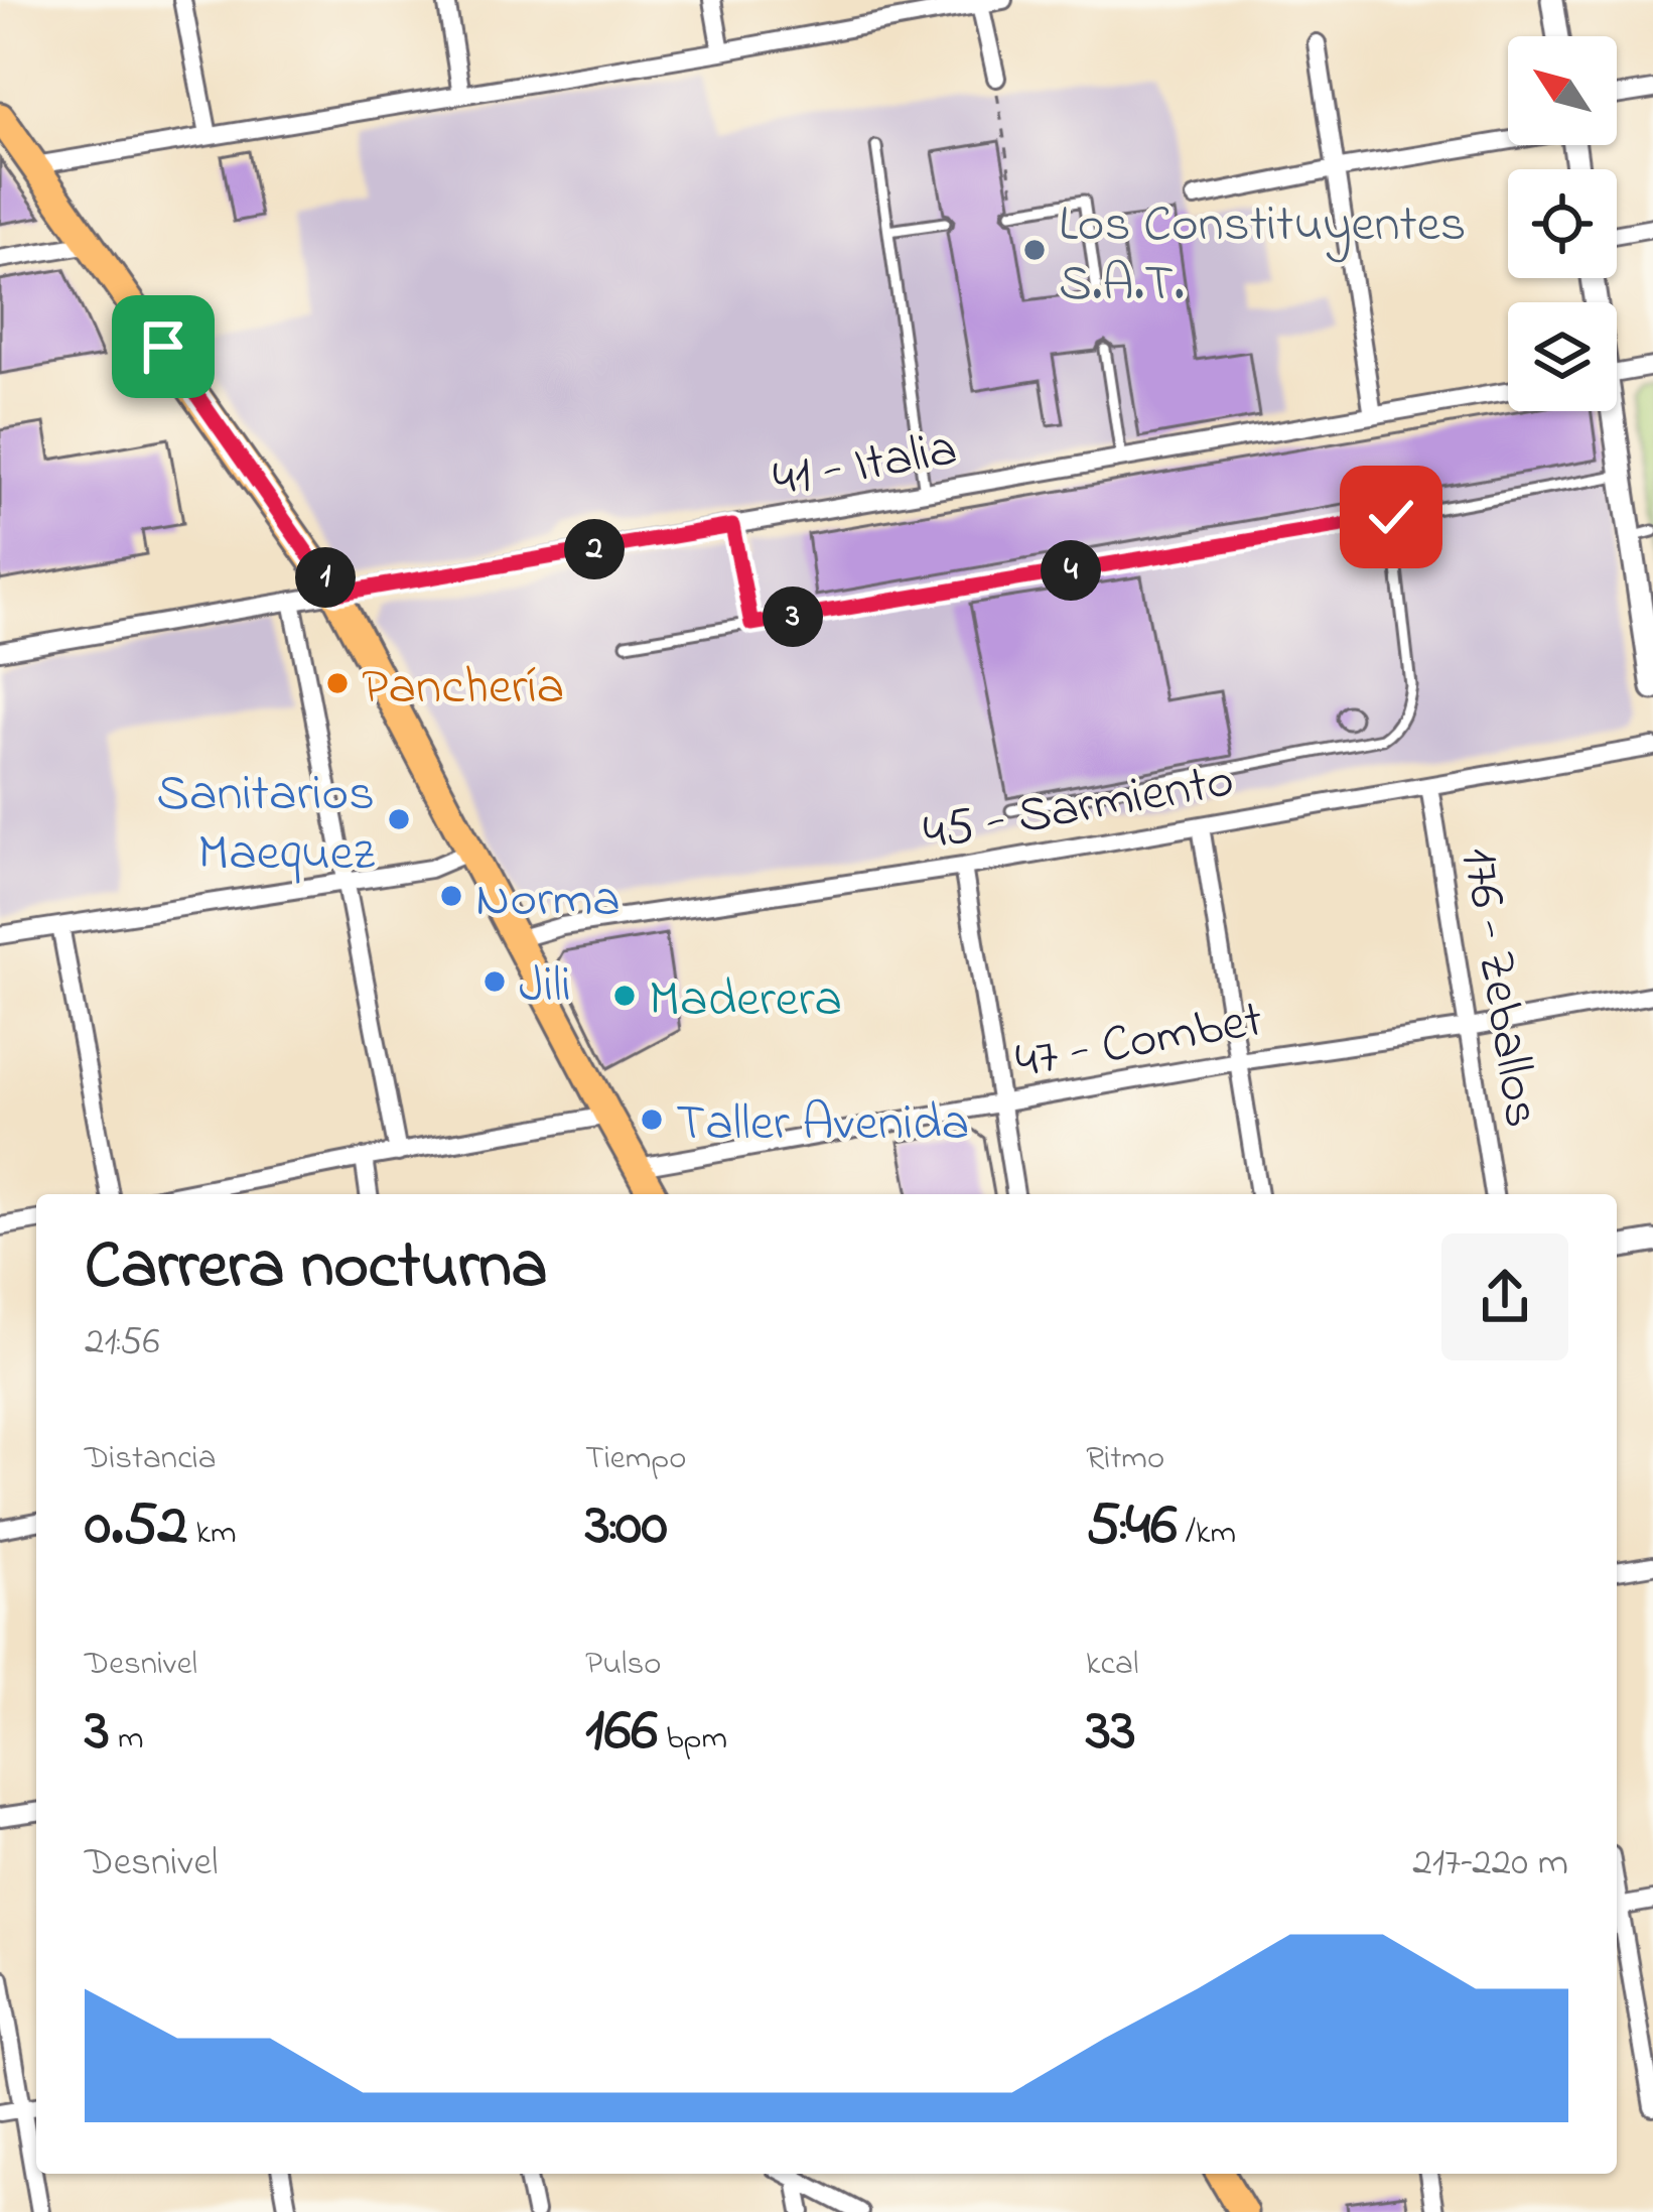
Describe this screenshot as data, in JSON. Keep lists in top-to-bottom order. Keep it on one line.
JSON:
{"streets":{"street":["41 - Italia","45 - Sarmiento","176 - Zeballos","47 - Combet"]},"crossings":[["45 - Sarmiento","176 - Zeballos"],["176 - Zeballos","47 - Combet"]],"places":["Los Constituyentes S.A.T.","Panchería","Sanitarios Maequez","Norma","Jili","Maderera","Taller Avenida"],"north":"top left","page":{"pins":["2","4","1","3"],"heading":["Carrera nocturna","21:56"],"stats":[["Distancia","0.52 km"],["Tiempo","3:00"],["Ritmo","5:46 /km"],["Desnivel","3 m"],["Pulso","166 bpm"],["kcal","33"]],"chart":["Desnivel","217–220 m"]}}
